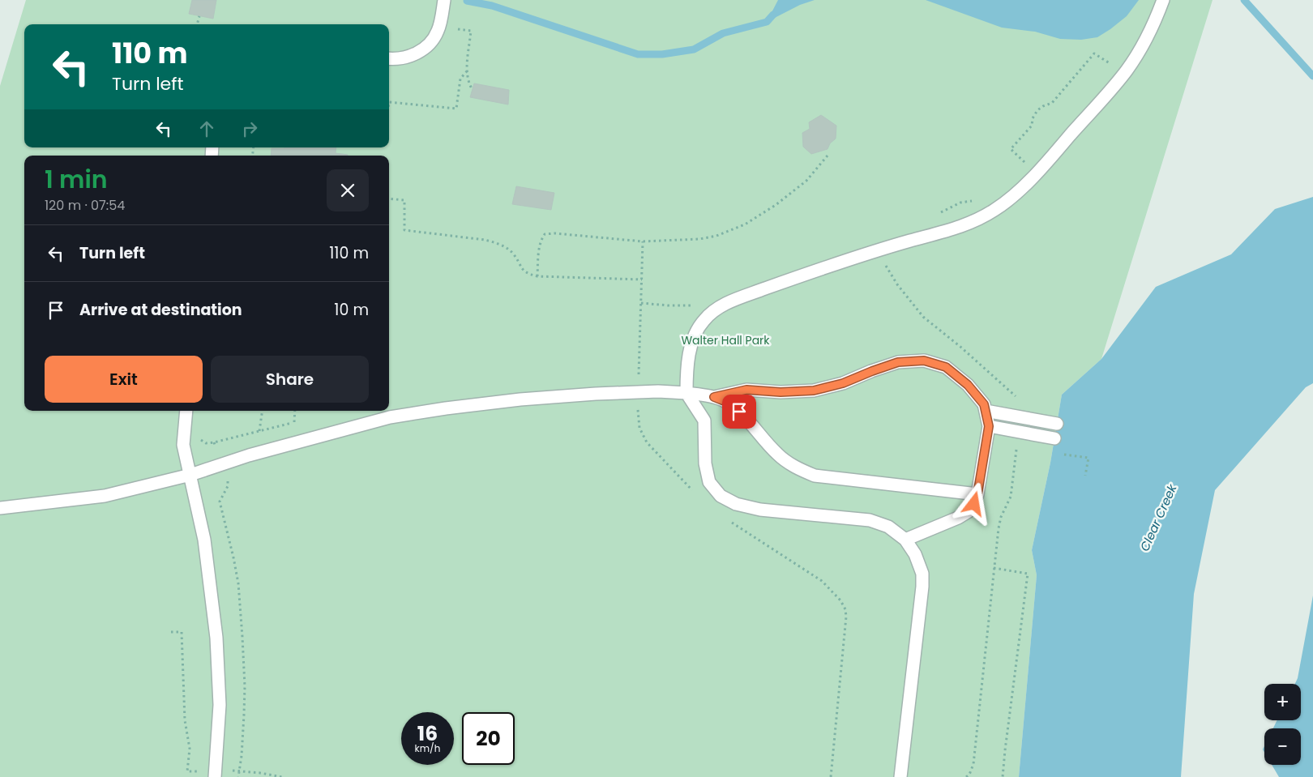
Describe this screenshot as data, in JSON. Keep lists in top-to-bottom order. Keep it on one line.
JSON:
{"water":["Clear Creek"],"parks":["Walter Hall Park"],"page":{"turn":["110 m","Turn left"],"heading":["1 min","120 m · 07:54"],"list":[{"name":"Turn left","value":"110 m"},{"name":"Arrive at destination","value":"10 m"}],"buttons":["Exit","Share"],"map_buttons":["+","−"],"speed":"16 km/h","limit":"20"}}
